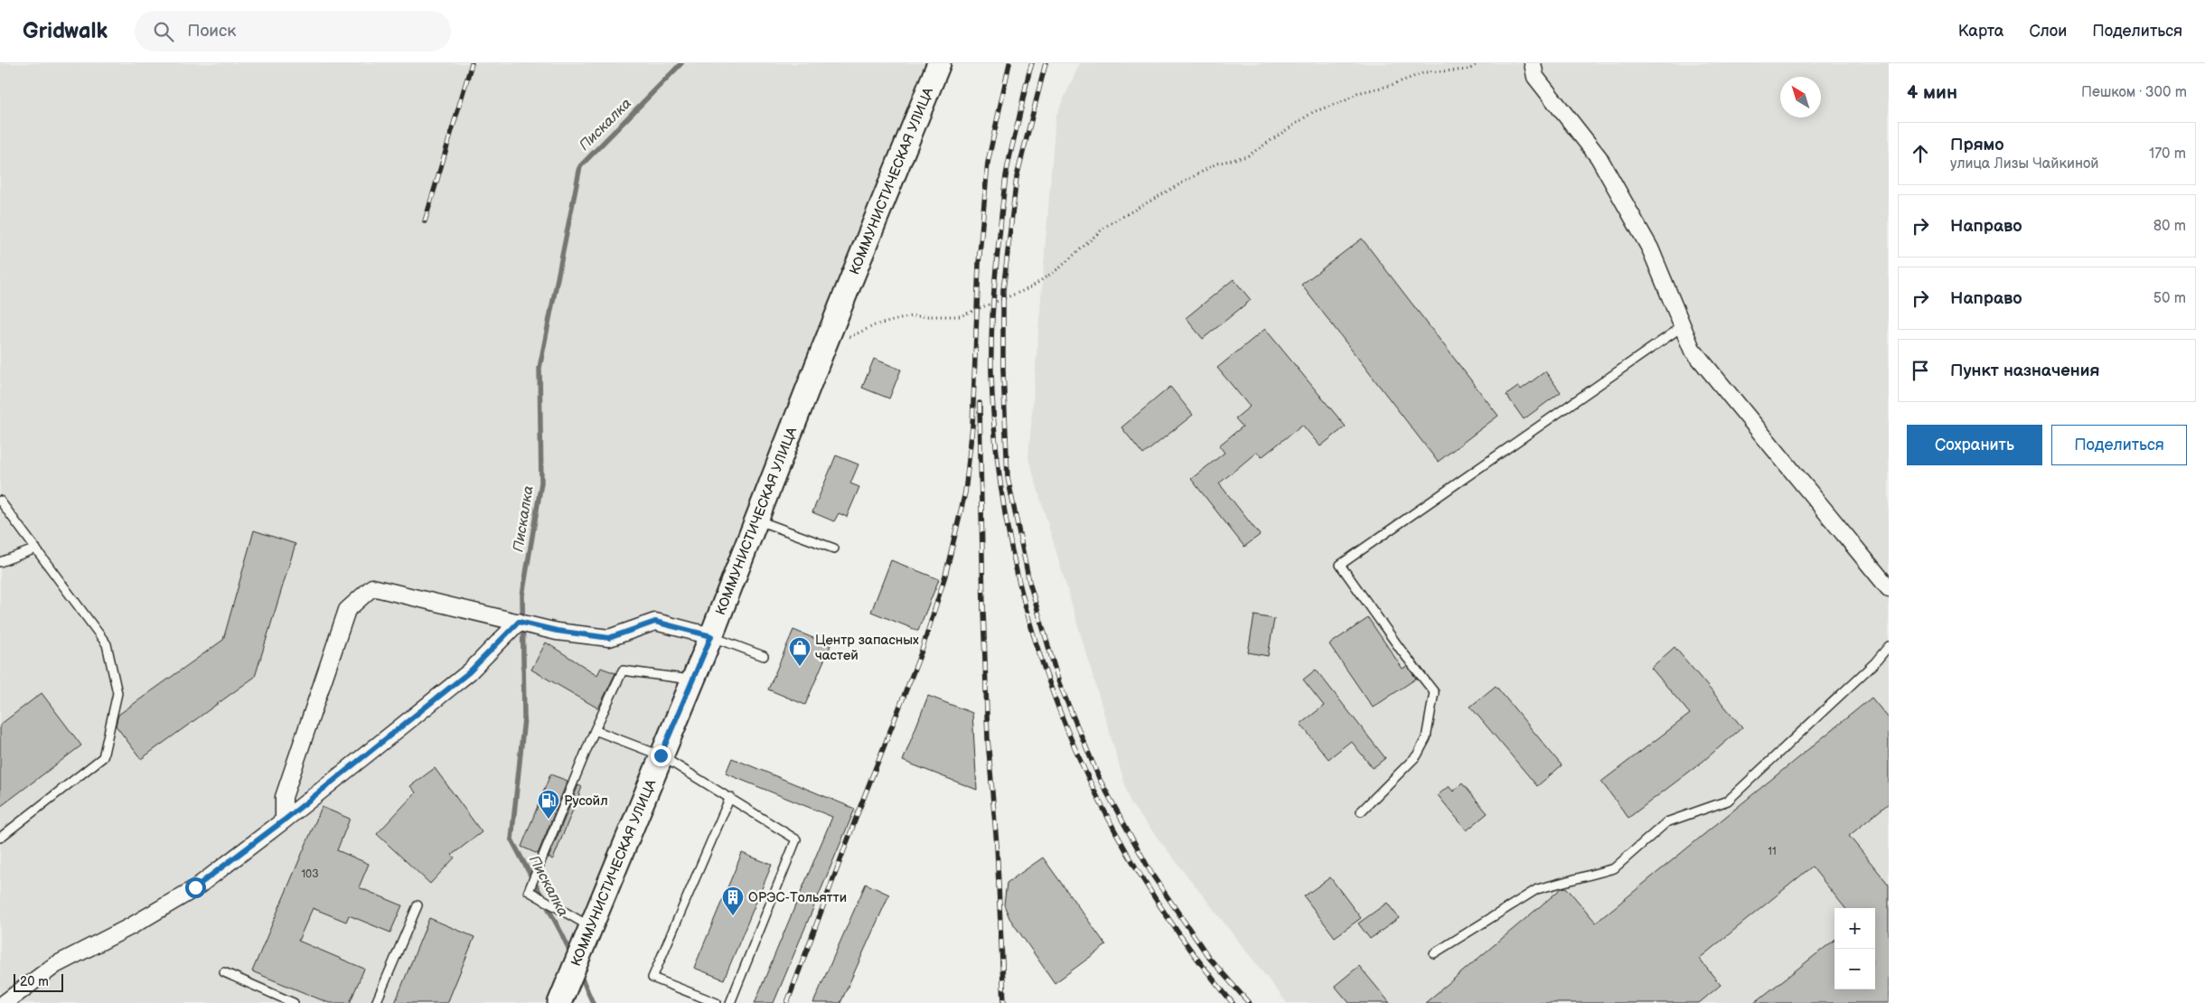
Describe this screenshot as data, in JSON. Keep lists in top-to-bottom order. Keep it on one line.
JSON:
{"streets":{"main road":["КОММУНИСТИЧЕСКАЯ УЛИЦА"]},"water":["Пискалка"],"places":{"shop":["Центр запасных частей"],"fuel station":["Русойл"],"building":["ОРЭС-Тольятти"]},"house_numbers":["11","103"],"scale_bar":"20 m","north":"top left","page":{"header":"Gridwalk","search":"Поиск","nav":["Карта","Слои","Поделиться"],"heading":["4 мин","Пешком · 300 m"],"list":[["Прямо","улица Лизы Чайкиной","170 m"],["Направо","80 m"],["Направо","50 m"],"Пункт назначения"],"buttons":["Сохранить","Поделиться"],"map_buttons":["+","−"],"scale":"20 m"}}
